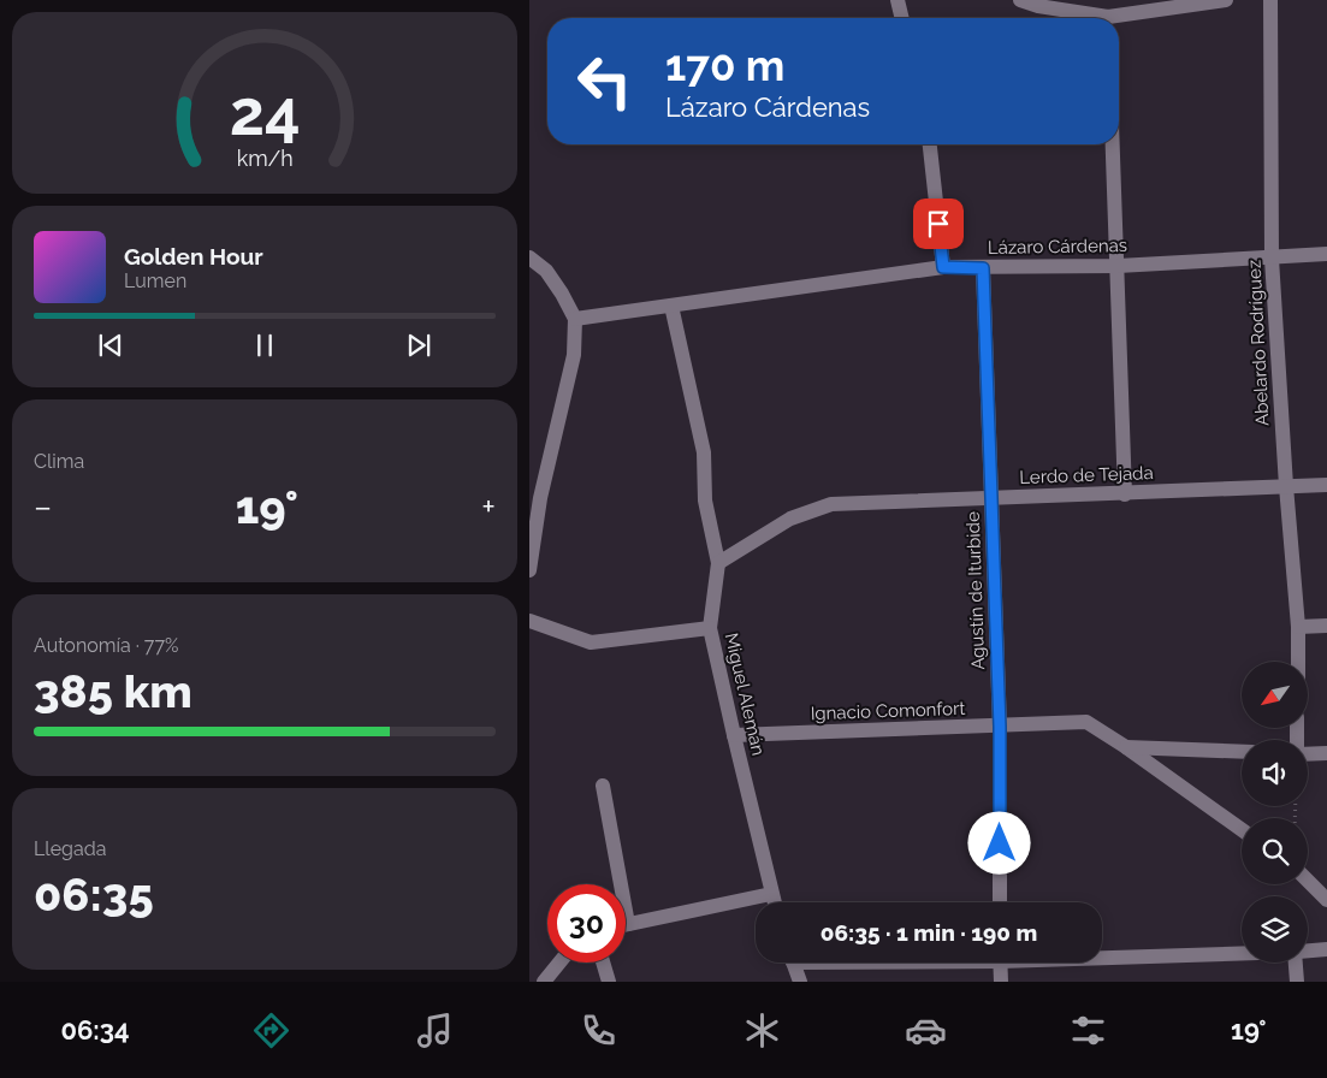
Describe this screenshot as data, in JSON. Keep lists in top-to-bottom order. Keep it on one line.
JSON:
{"streets":{"street":["Lázaro Cárdenas","Abelardo Rodríguez","Lerdo de Tejada","Agustín de Iturbide","Miguel Alemán","Ignacio Comonfort"]},"crossings":[["Lázaro Cárdenas","Abelardo Rodríguez"],["Lázaro Cárdenas","Agustín de Iturbide"],["Lázaro Cárdenas","Miguel Alemán"],["Abelardo Rodríguez","Lerdo de Tejada"],["Lerdo de Tejada","Agustín de Iturbide"],["Lerdo de Tejada","Miguel Alemán"],["Agustín de Iturbide","Ignacio Comonfort"],["Miguel Alemán","Ignacio Comonfort"]],"north":"bottom left","page":{"turn":["170 m","Lázaro Cárdenas"],"song":["Golden Hour","Lumen"],"tile":["Clima",["Autonomía · 77%","385 km"],["Llegada","06:35"]],"heat":["−","19°","+"],"limit":"30","trip":"06:35 · 1 min · 190 m","tabs":["06:34","19°"],"gauge":["24","km/h"]}}
